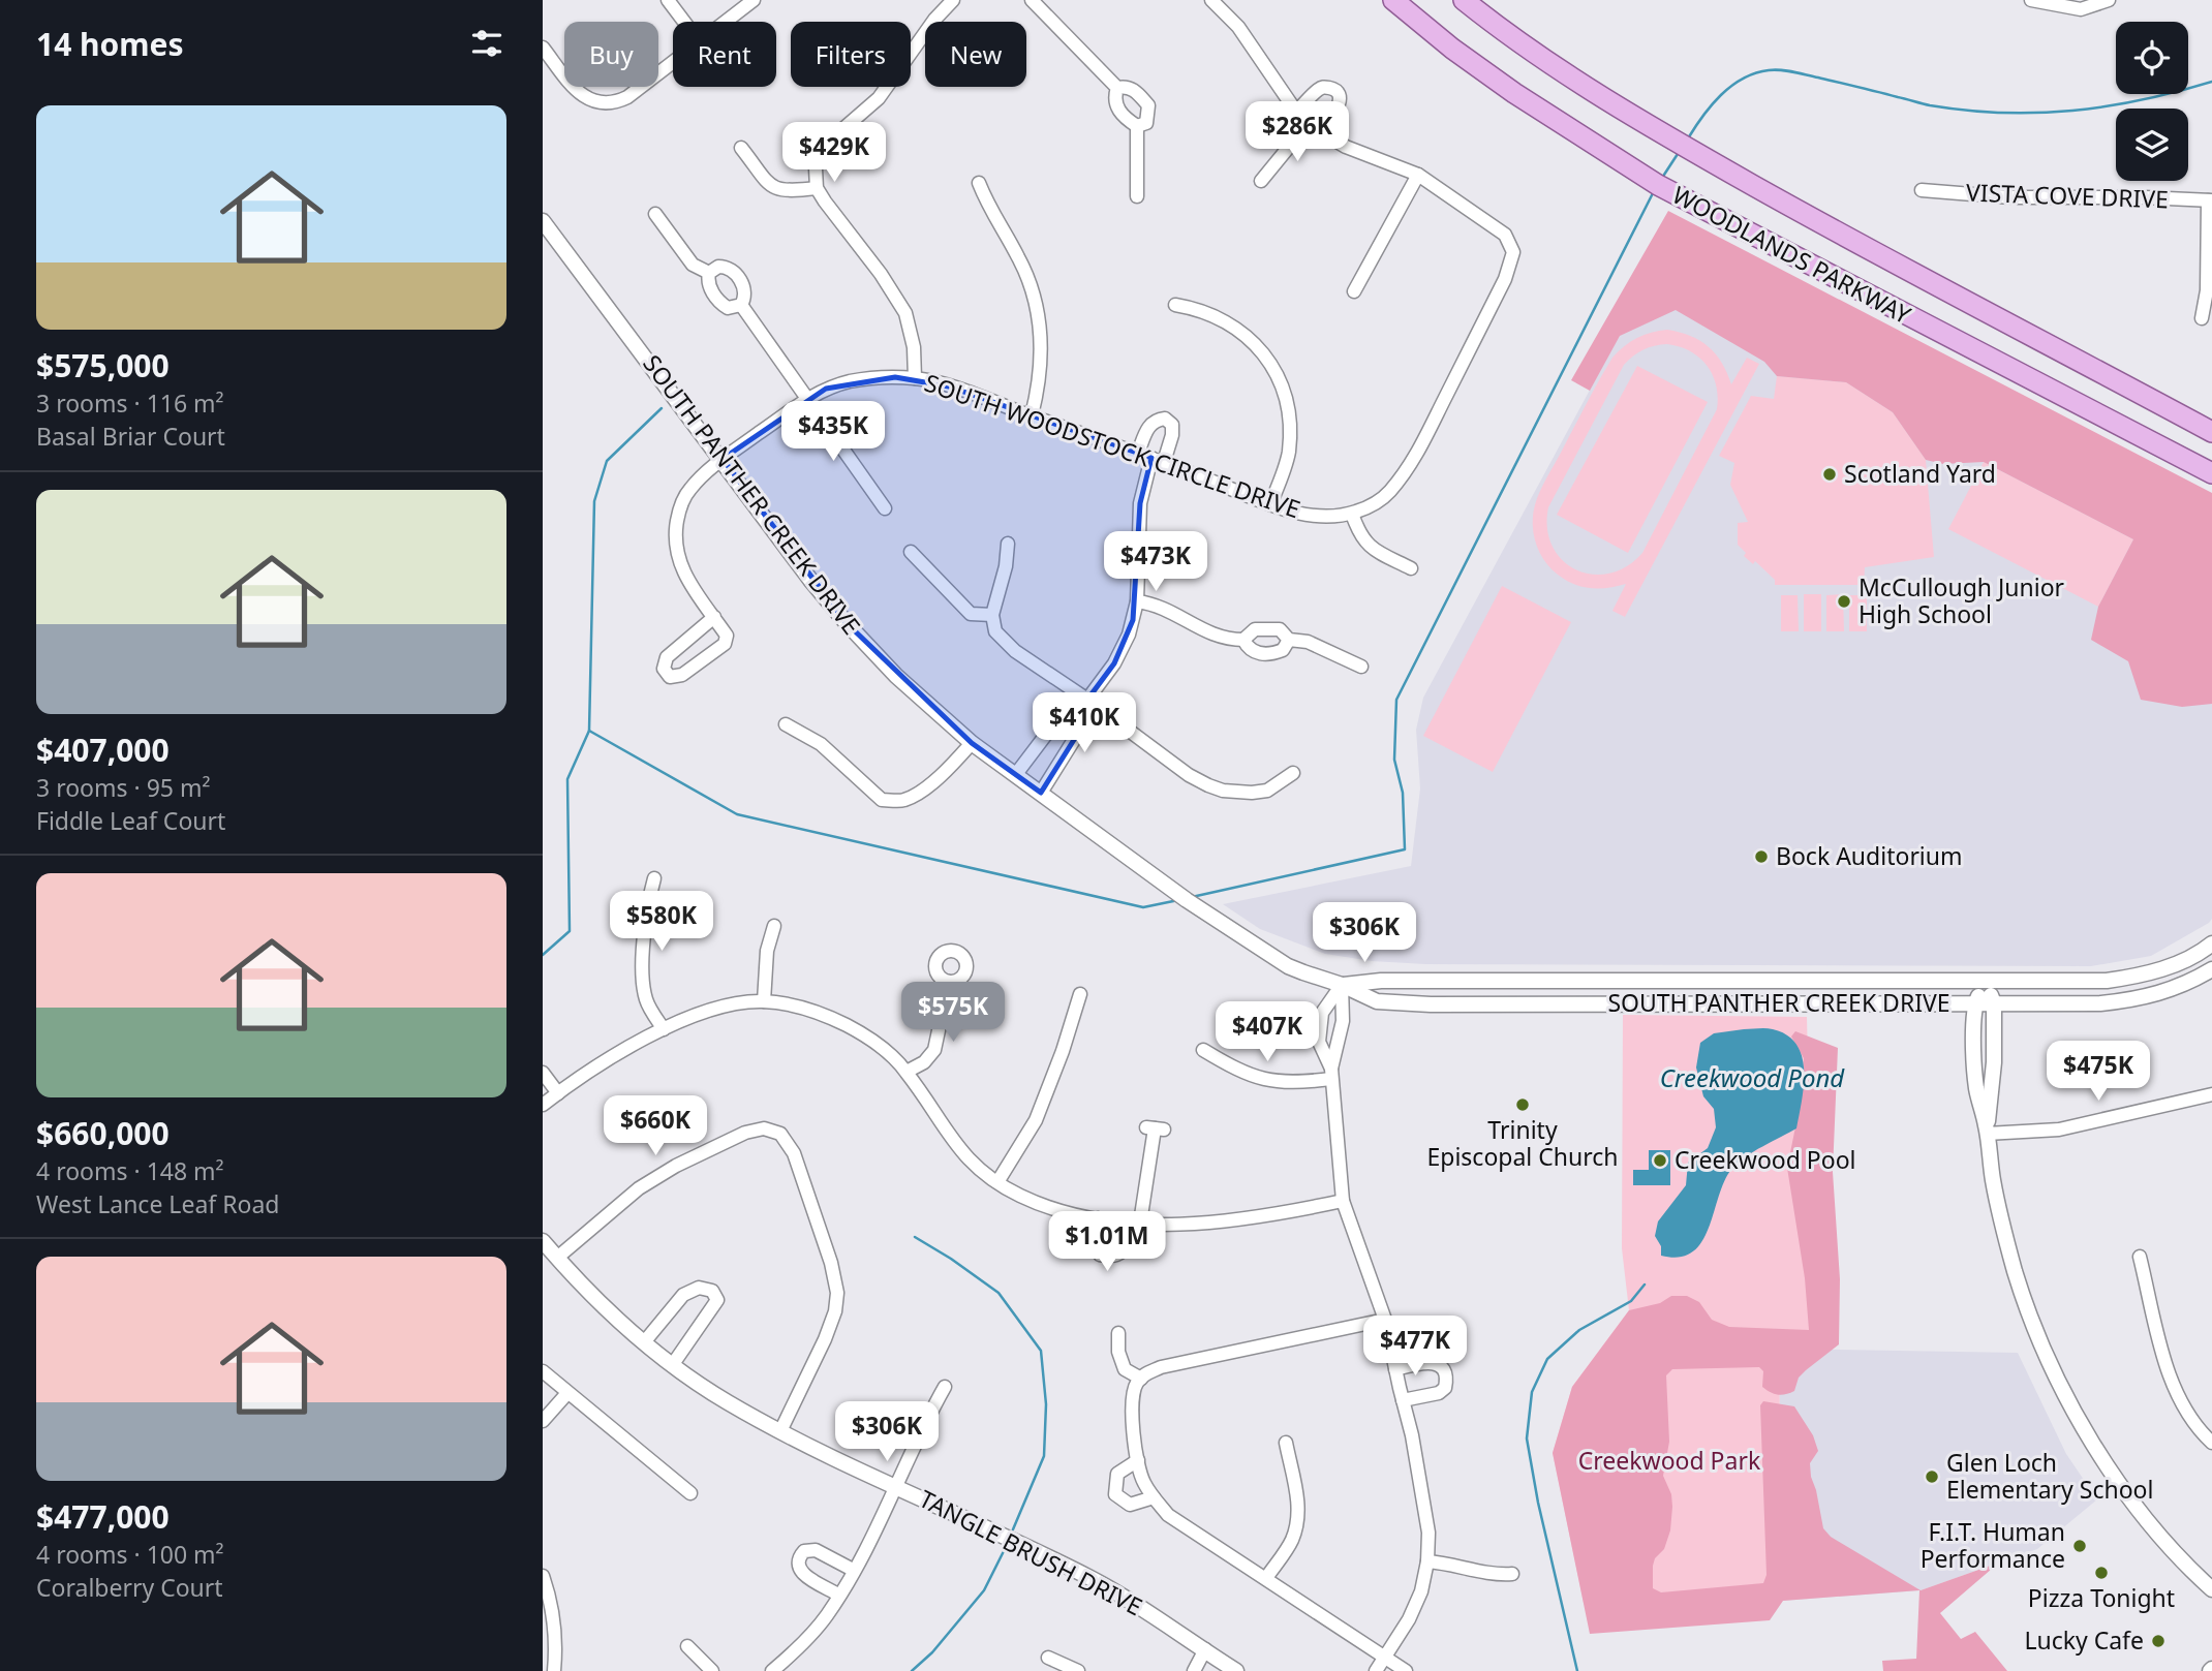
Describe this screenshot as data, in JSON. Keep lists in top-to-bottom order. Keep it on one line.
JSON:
{"streets":{"main road":["WOODLANDS PARKWAY"],"street":["VISTA COVE DRIVE","SOUTH WOODSTOCK CIRCLE DRIVE","SOUTH PANTHER CREEK DRIVE","TANGLE BRUSH DRIVE"]},"crossings":[["SOUTH WOODSTOCK CIRCLE DRIVE","SOUTH PANTHER CREEK DRIVE"]],"water":["Creekwood Pond"],"parks":["Creekwood Park"],"places":["Scotland Yard","McCullough Junior High School","Bock Auditorium","Trinity Episcopal Church","Creekwood Pool","Glen Loch Elementary School","F.I.T. Human Performance","Pizza Tonight","Lucky Cafe"],"page":{"heading":"14 homes","chip":["Buy","Rent","Filters","New"],"list":[{"name":"$575,000","note":"3 rooms · 116 m² · Basal Briar Court"},{"name":"$407,000","note":"3 rooms · 95 m² · Fiddle Leaf Court"},{"name":"$660,000","note":"4 rooms · 148 m² · West Lance Leaf Road"},{"name":"$477,000","note":"4 rooms · 100 m² · Coralberry Court"}],"price":["$286K","$429K","$435K","$473K","$410K","$580K","$306K","$575K","$407K","$475K","$660K","$1.01M","$477K","$306K"]}}
